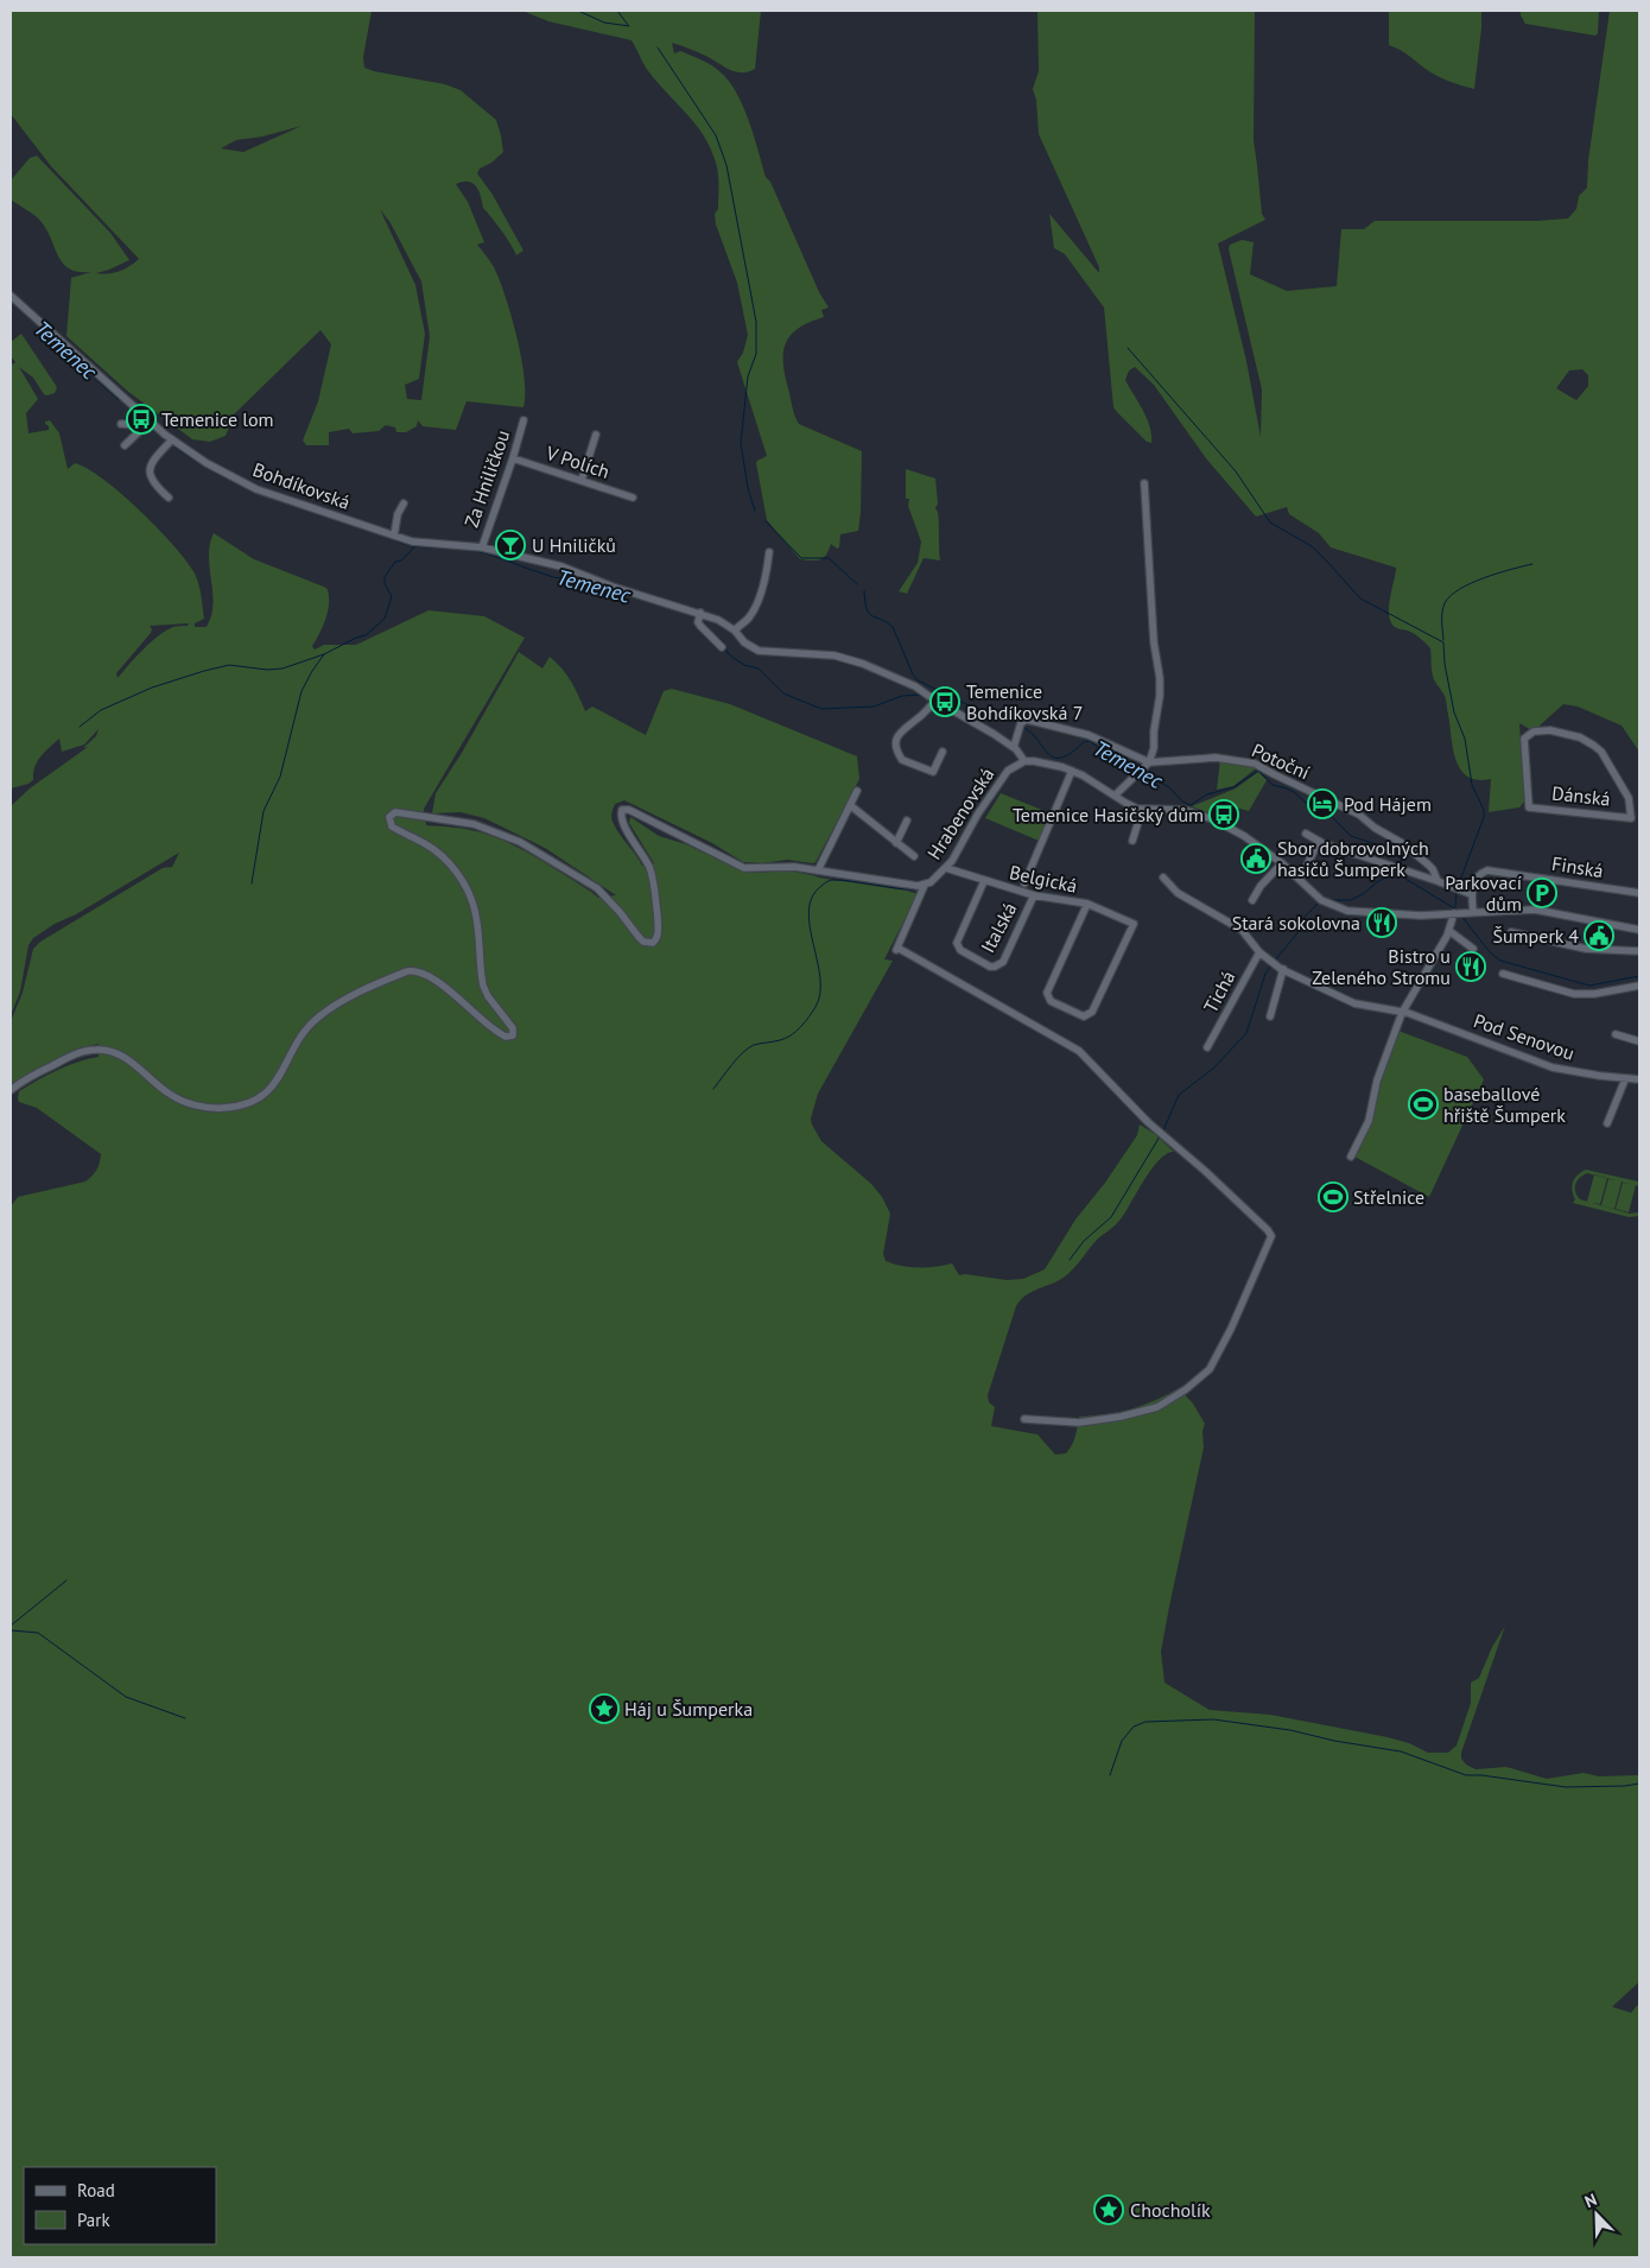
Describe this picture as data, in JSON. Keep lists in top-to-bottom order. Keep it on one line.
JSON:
{"streets":{"street":["V Polích","Za Hniličkou","Bohdíkovská","Potoční","Dánská","Hrabenovská","Finská","Belgická","Italská","Tichá","Pod Senovou"]},"crossings":[["V Polích","Za Hniličkou"],["Za Hniličkou","Bohdíkovská"],["Bohdíkovská","Potoční"],["Bohdíkovská","Hrabenovská"],["Hrabenovská","Belgická"],["Belgická","Italská"],["Tichá","Pod Senovou"]],"water":["Temenec"],"places":{"bus stop":["Temenice lom","Temenice Bohdíkovská 7","Temenice Hasičský dům"],"bar":["U Hniličků"],"hotel":["Pod Hájem"],"public building":["Sbor dobrovolných hasičů Šumperk","Šumperk 4"],"parking":["Parkovací dům"],"restaurant":["Stará sokolovna","Bistro u Zeleného Stromu"],"sports":["baseballové hřiště Šumperk","Střelnice"],"place":["Háj u Šumperka","Chocholík"]},"legend":["Road","Park"],"north":"top left"}
